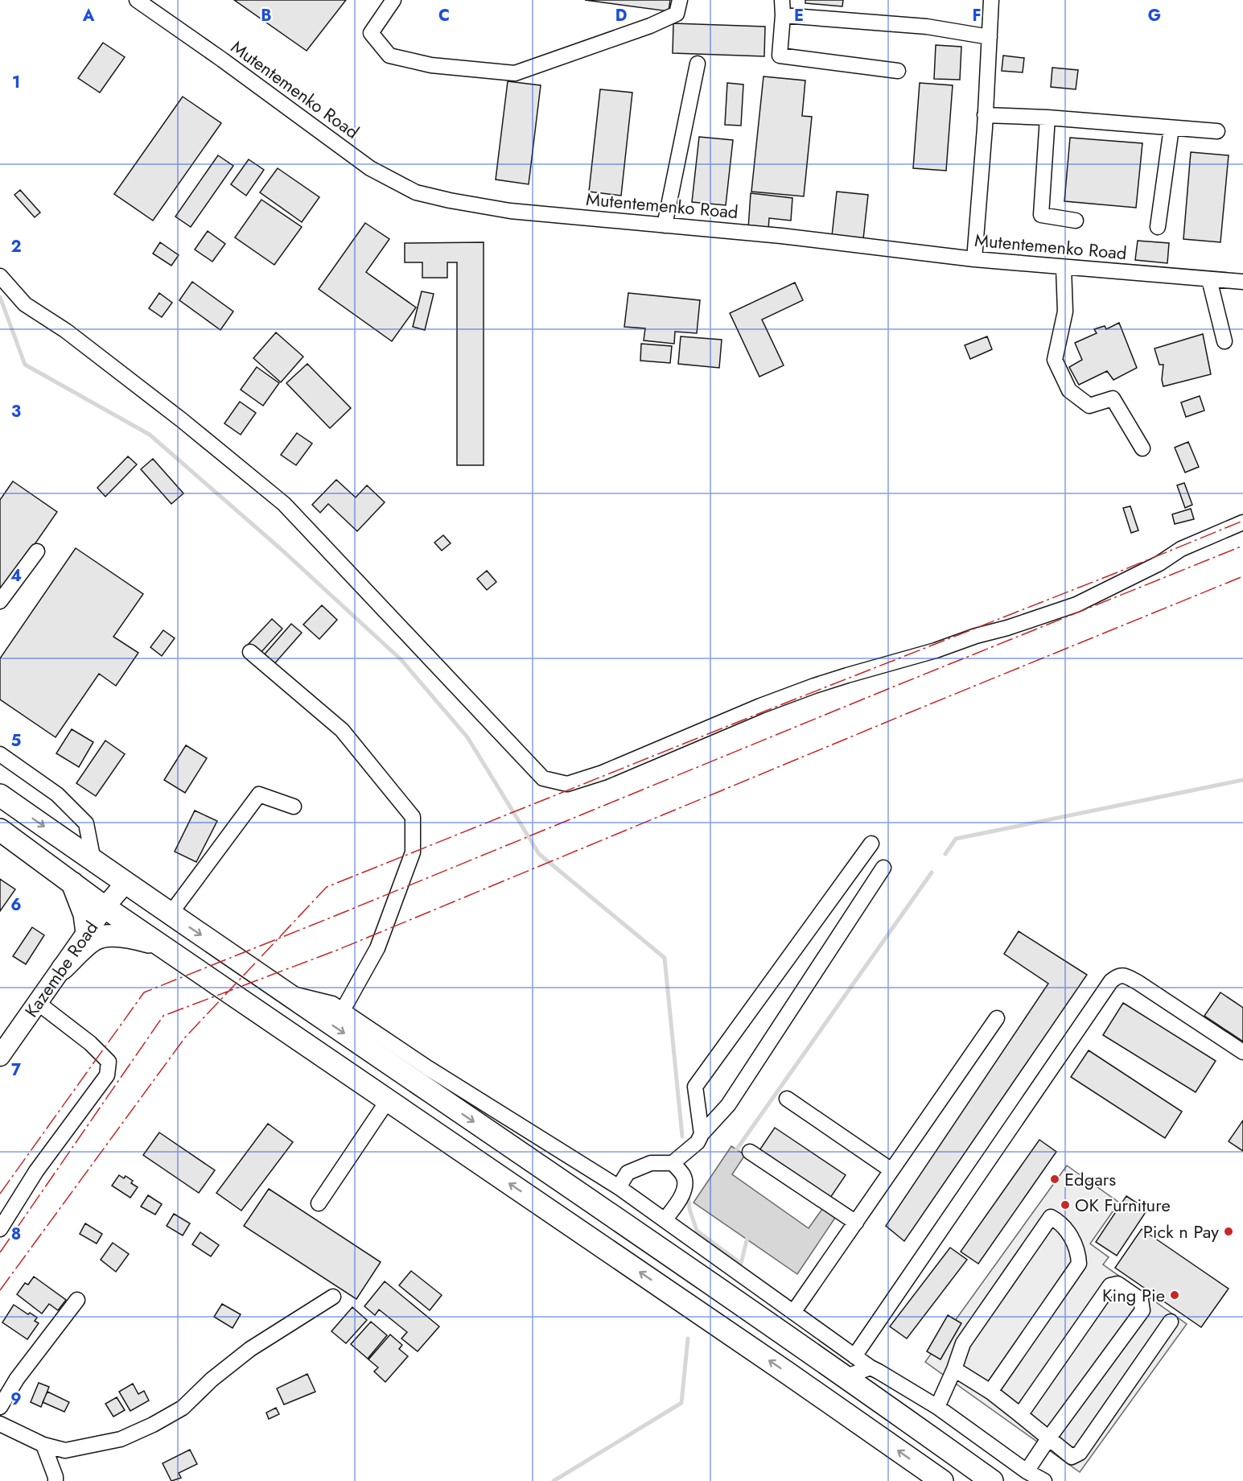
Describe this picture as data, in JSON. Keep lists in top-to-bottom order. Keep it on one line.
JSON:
{"streets":{"main road":["Kazembe Road"],"street":["Mutentemenko Road"]},"places":["Edgars","OK Furniture","Pick n Pay","King Pie"],"grid":{"columns":["A","B","C","D","E","F","G"],"rows":["1","2","3","4","5","6","7","8","9"]}}
